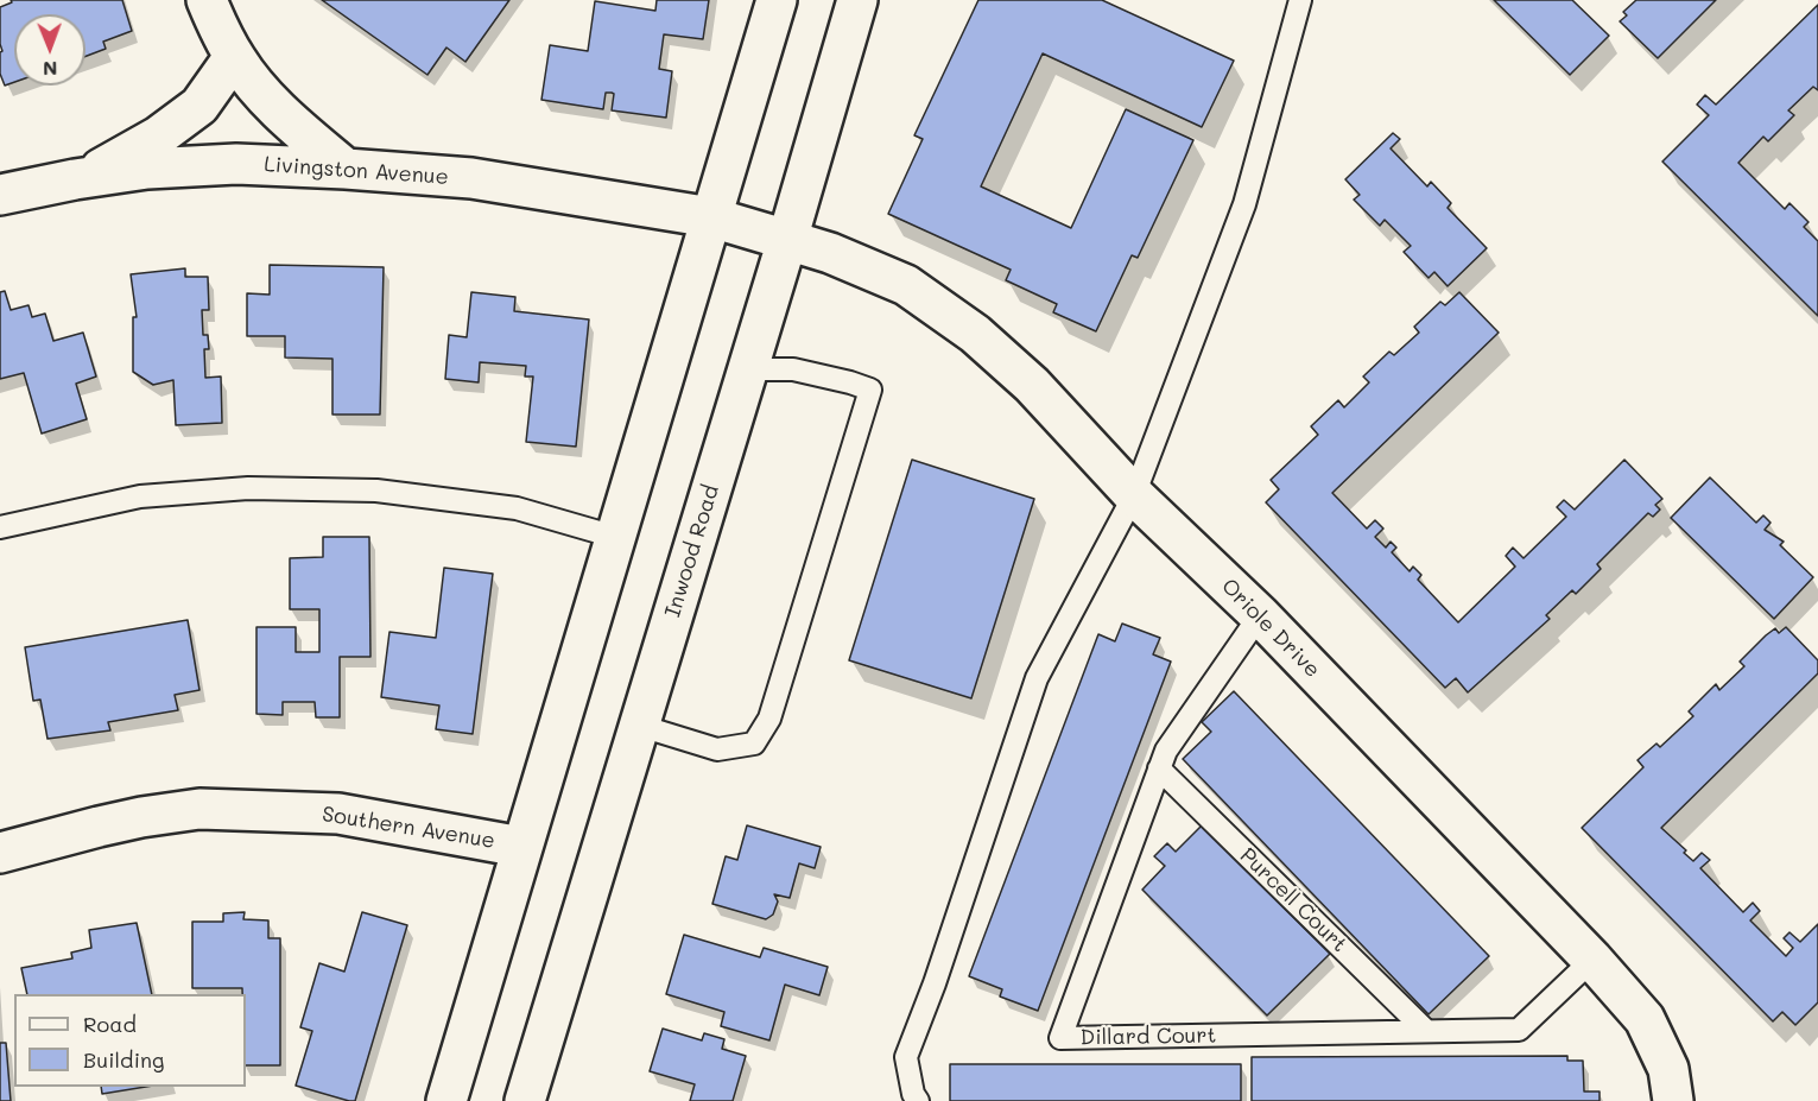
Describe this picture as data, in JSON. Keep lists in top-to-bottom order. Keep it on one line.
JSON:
{"streets":{"street":["Livingston Avenue","Inwood Road","Oriole Drive","Southern Avenue"],"lane":["Purcell Court","Dillard Court"]},"crossings":[["Livingston Avenue","Inwood Road"],["Livingston Avenue","Oriole Drive"],["Inwood Road","Oriole Drive"],["Oriole Drive","Dillard Court"],["Purcell Court","Dillard Court"]],"legend":["Road","Building"],"north":"bottom"}
